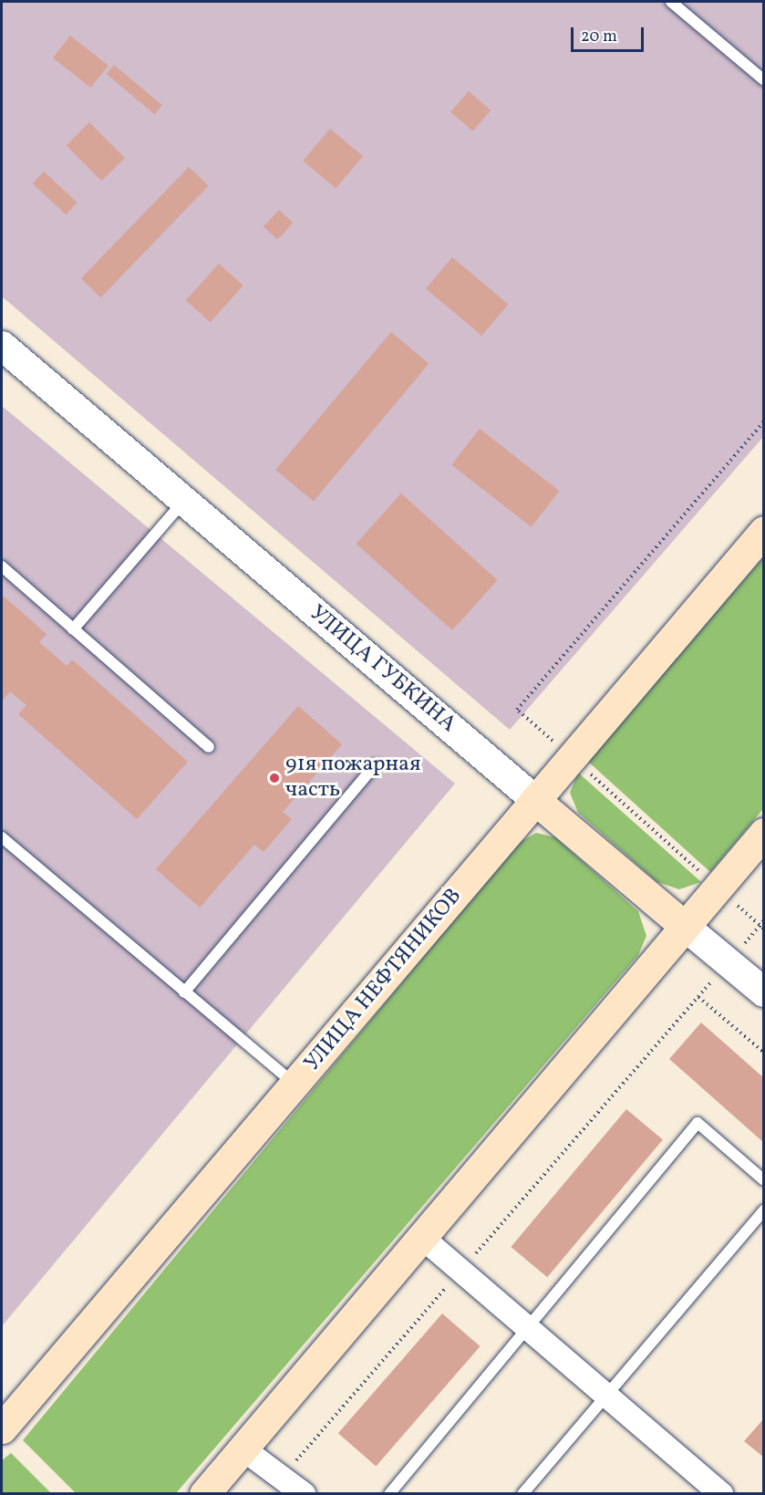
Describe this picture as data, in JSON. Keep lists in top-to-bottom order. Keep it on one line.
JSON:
{"streets":{"main road":["УЛИЦА ГУБКИНА","УЛИЦА НЕФТЯНИКОВ"]},"crossings":[["УЛИЦА ГУБКИНА","УЛИЦА НЕФТЯНИКОВ"]],"places":["91я пожарная часть"],"scale_bar":"20 m"}
